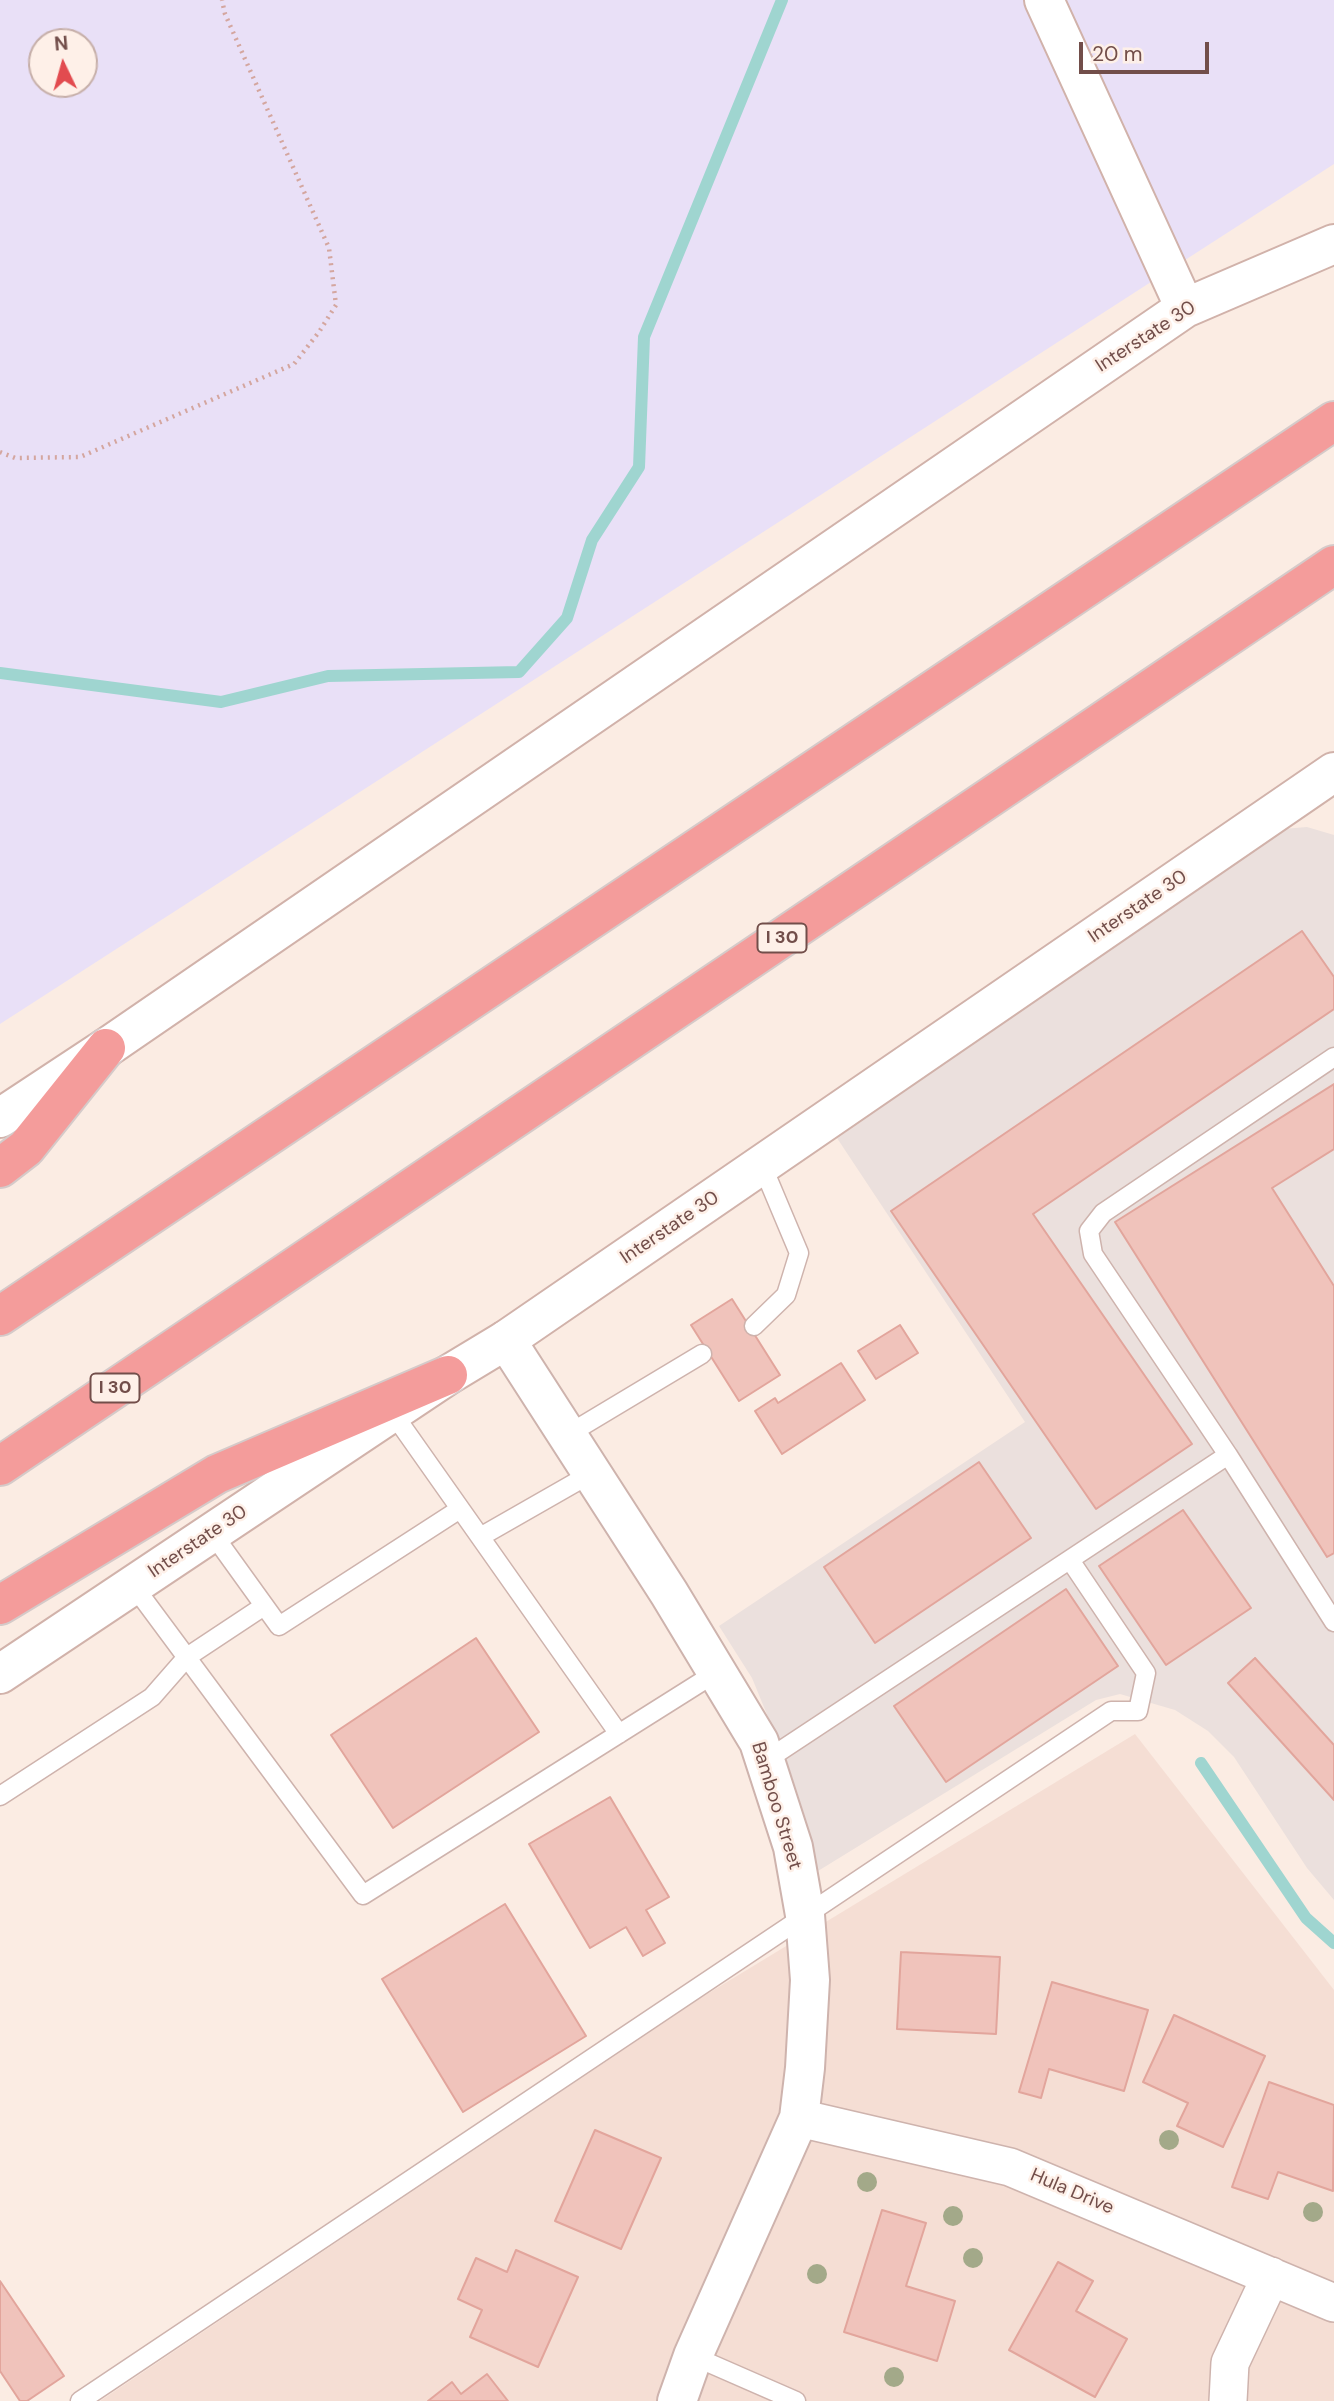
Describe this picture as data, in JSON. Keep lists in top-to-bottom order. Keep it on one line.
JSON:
{"streets":{"highway":["I 30"],"main road":["Interstate 30","Bamboo Street"],"street":["Hula Drive"]},"crossings":[["Interstate 30","Bamboo Street"],["Bamboo Street","Hula Drive"]],"scale_bar":"20 m","north":"top"}
